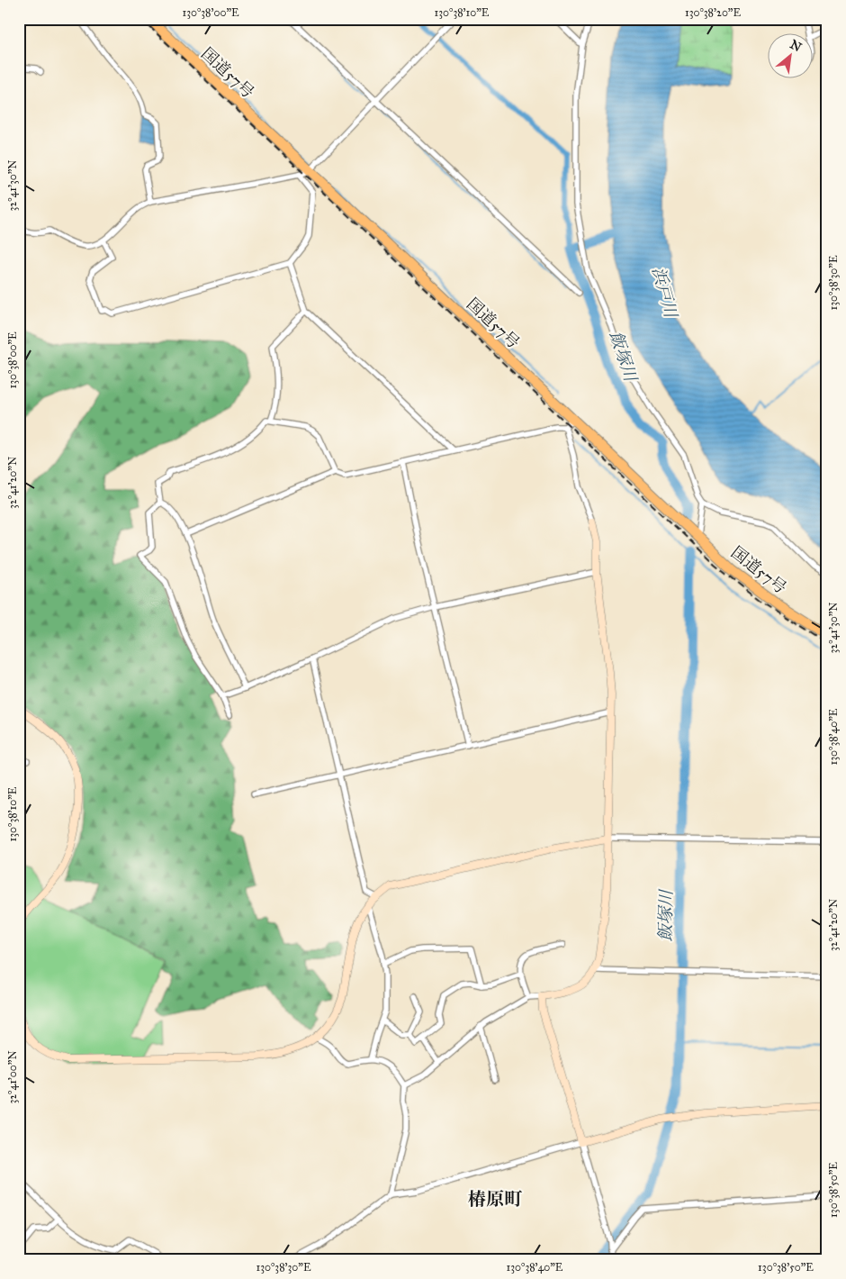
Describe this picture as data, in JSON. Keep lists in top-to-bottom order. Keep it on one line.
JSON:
{"streets":{"highway":["国道57号"]},"districts":["椿原町"],"water":["浜戸川","飯塚川"],"north":"top right","coordinates":["130°38'00\"E","130°38'10\"E","130°38'20\"E","32°41'30\"N","130°38'30\"E","32°41'20\"N","130°38'40\"E","32°41'00\"N","130°38'50\"E"]}
